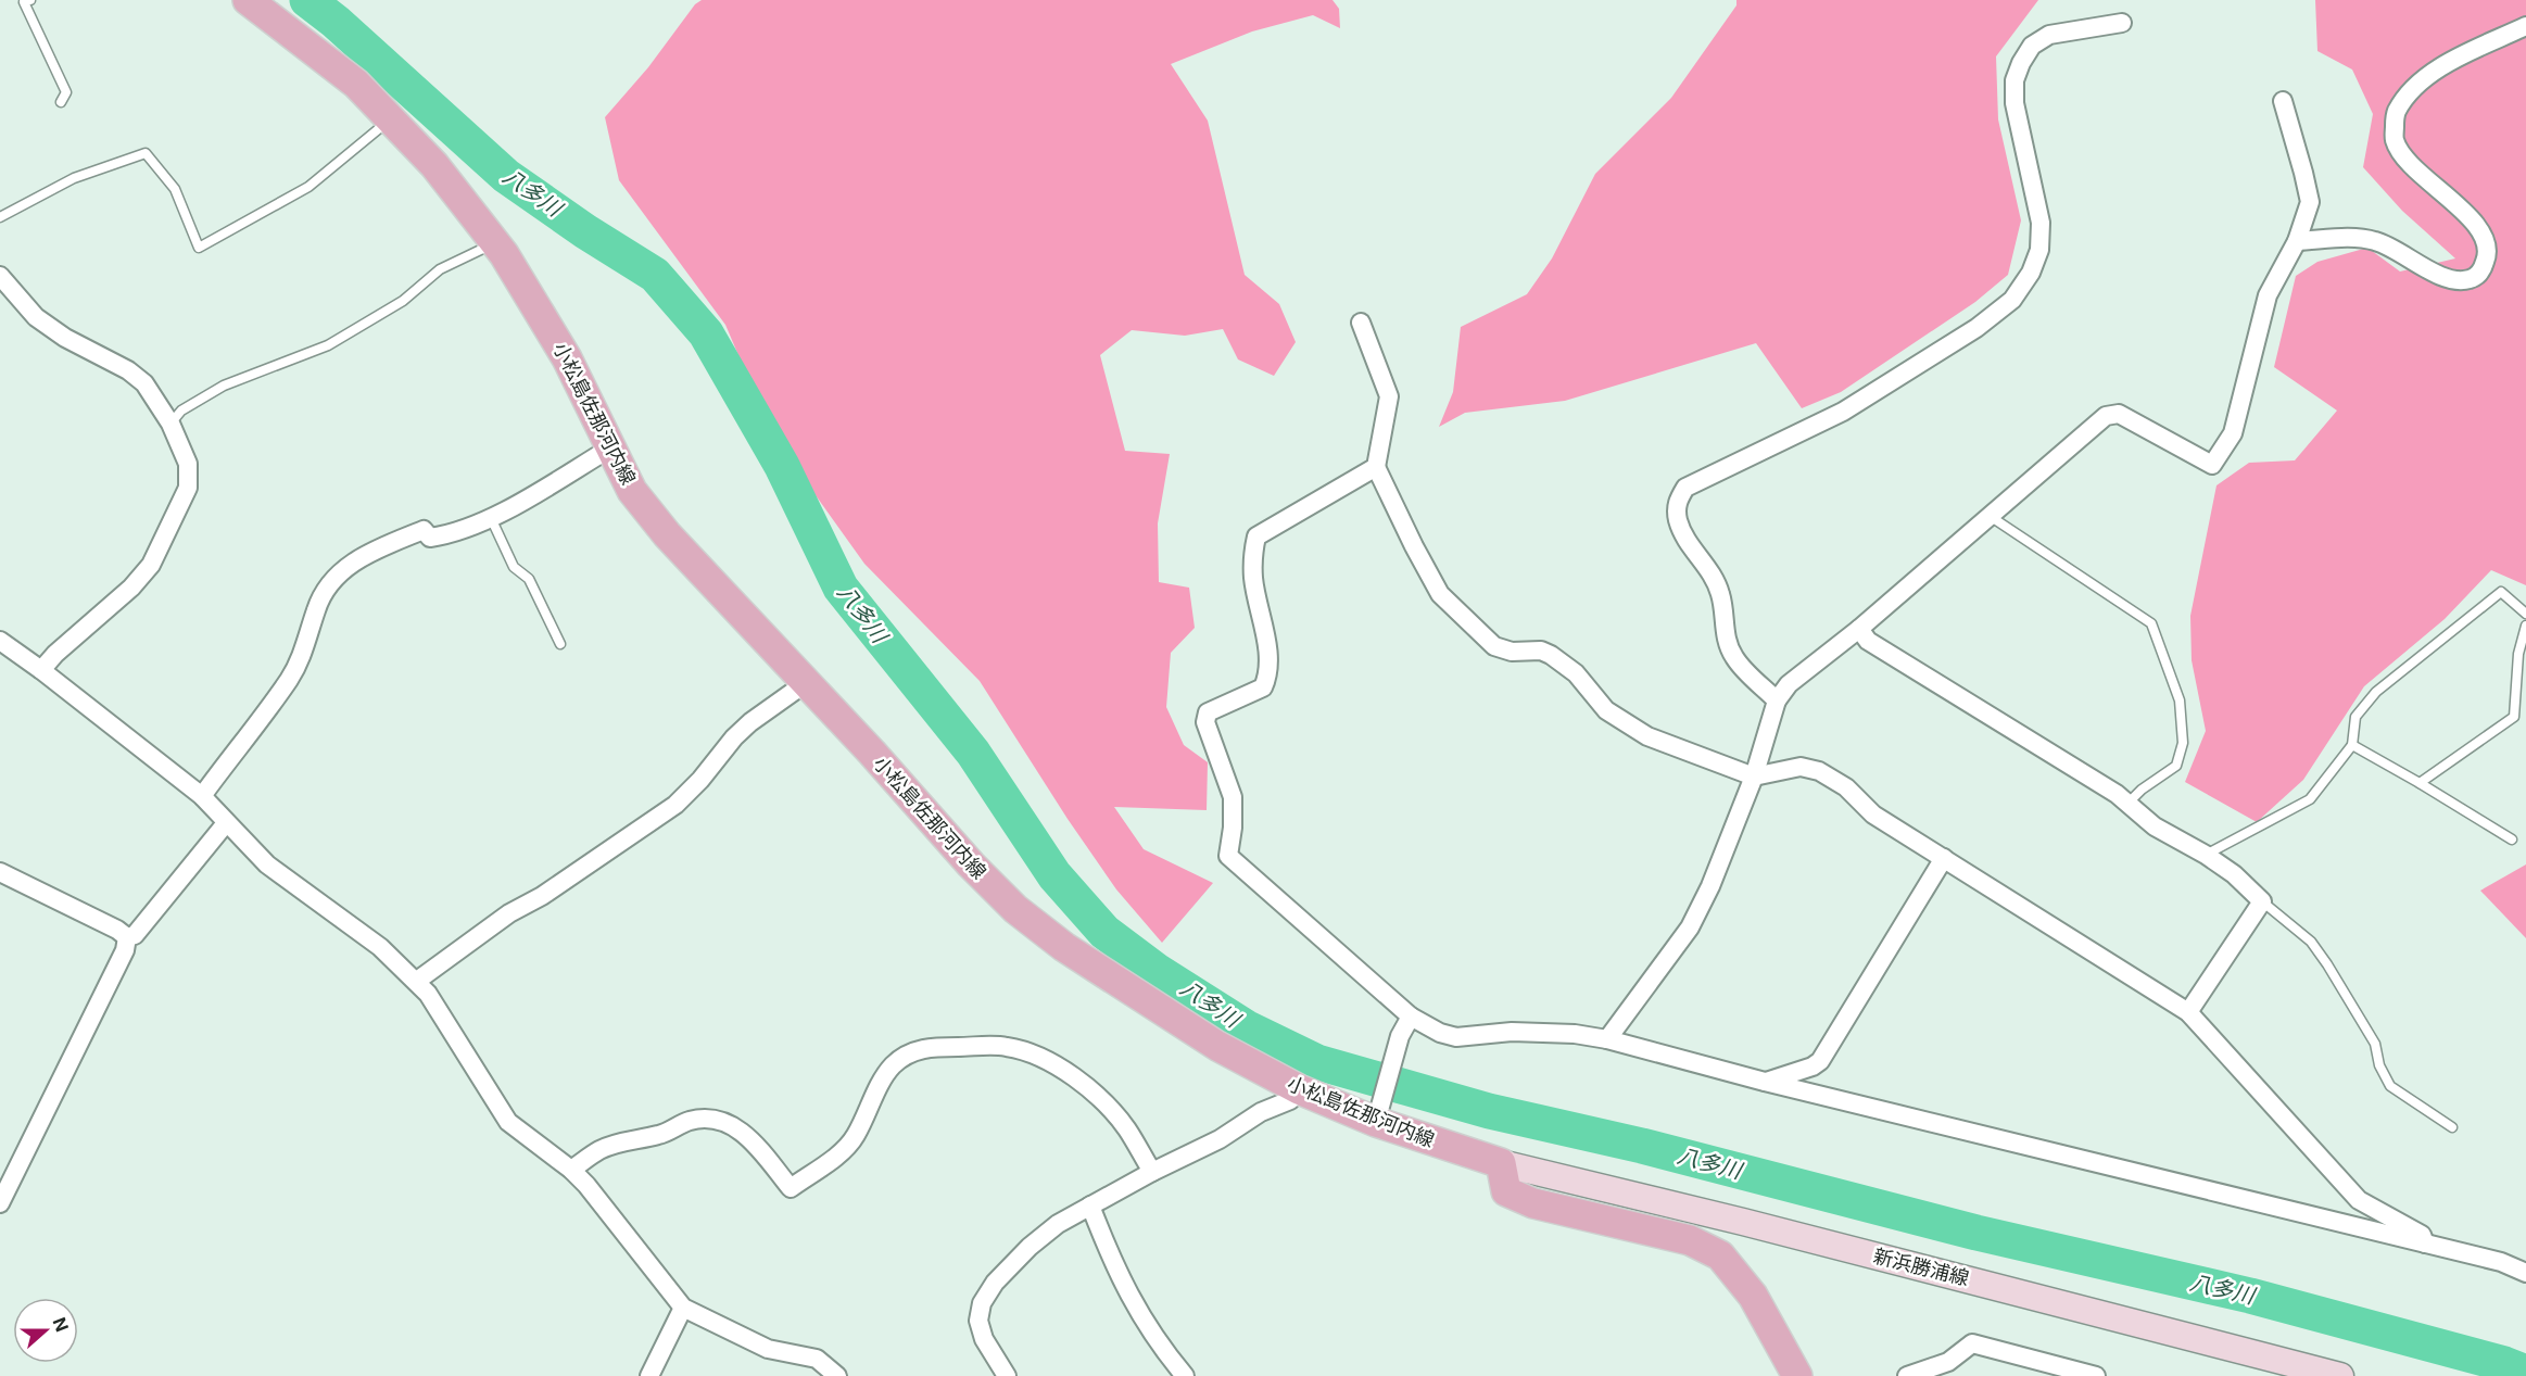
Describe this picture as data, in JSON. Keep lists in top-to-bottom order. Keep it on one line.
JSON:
{"streets":{"main road":["小松島佐那河内線","新浜勝浦線"]},"crossings":[["小松島佐那河内線","新浜勝浦線"]],"water":["八多川"],"north":"right"}
